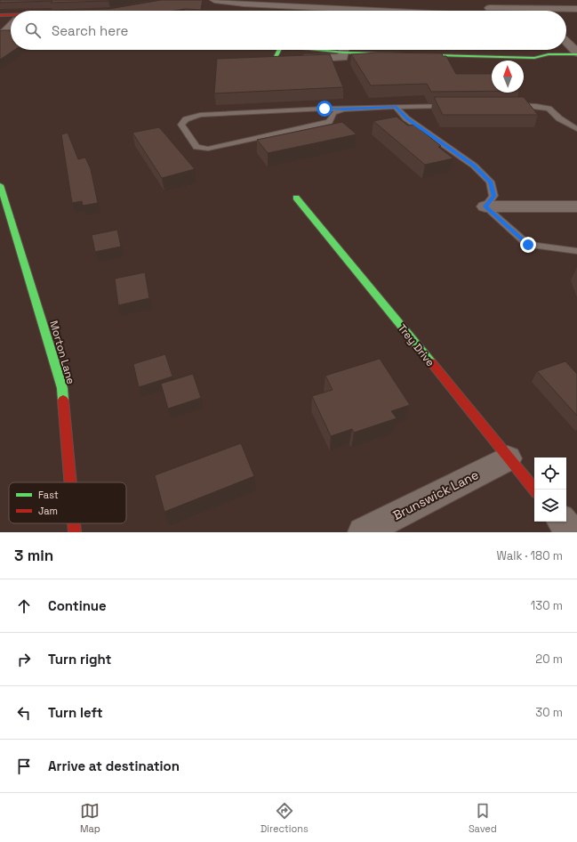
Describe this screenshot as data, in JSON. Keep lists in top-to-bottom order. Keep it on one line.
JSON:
{"streets":{"street":["Trey Drive","Morton Lane","Brunswick Lane"]},"crossings":[["Trey Drive","Brunswick Lane"]],"legend":["Fast","Jam"],"north":"top","page":{"search":"Search here","heading":["3 min","Walk · 180 m"],"list":[["Continue","130 m"],["Turn right","20 m"],["Turn left","30 m"],"Arrive at destination"],"nav":["Map","Directions","Saved"]}}
